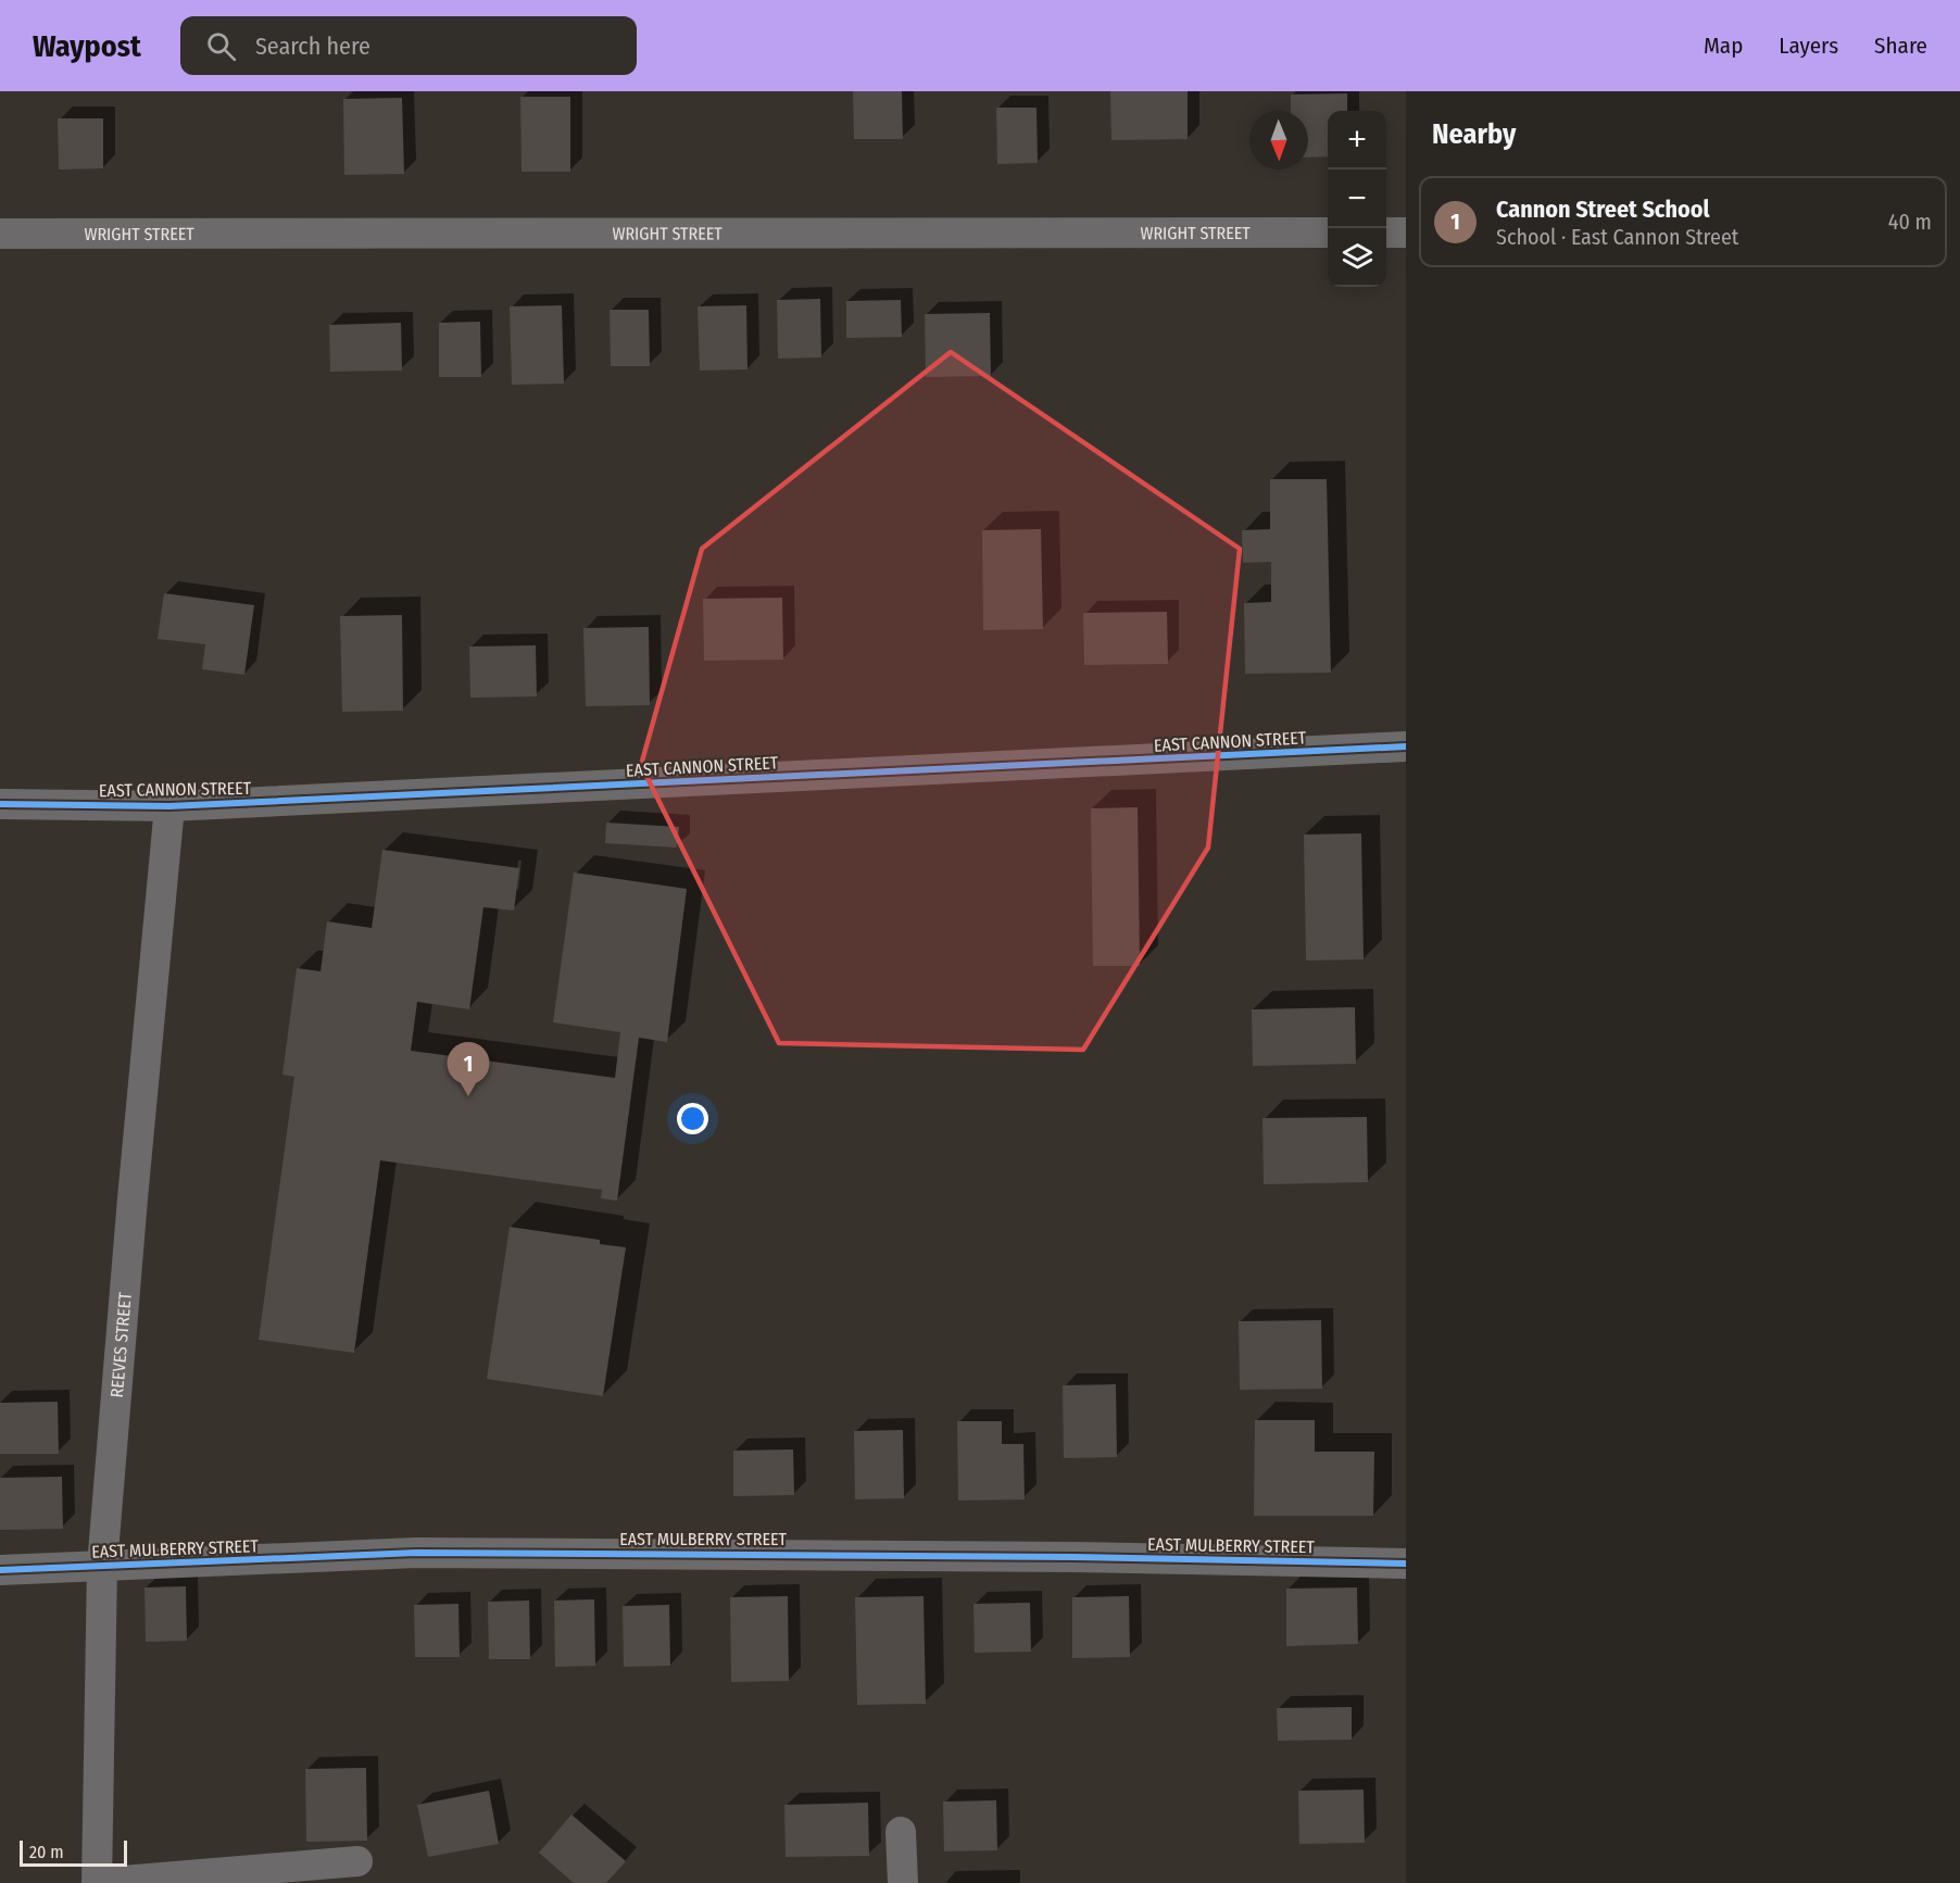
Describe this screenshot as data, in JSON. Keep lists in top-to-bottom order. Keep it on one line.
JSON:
{"streets":{"street":["WRIGHT STREET","EAST CANNON STREET","REEVES STREET","EAST MULBERRY STREET"]},"crossings":[["EAST CANNON STREET","REEVES STREET"],["REEVES STREET","EAST MULBERRY STREET"]],"scale_bar":"20 m","north":"bottom","page":{"header":"Waypost","search":"Search here","nav":["Map","Layers","Share"],"heading":"Nearby","map_buttons":["+","−"],"list":[{"mark":"1","name":"Cannon Street School","note":"School · East Cannon Street","value":"40 m"}],"pins":"1","scale":"20 m"}}
